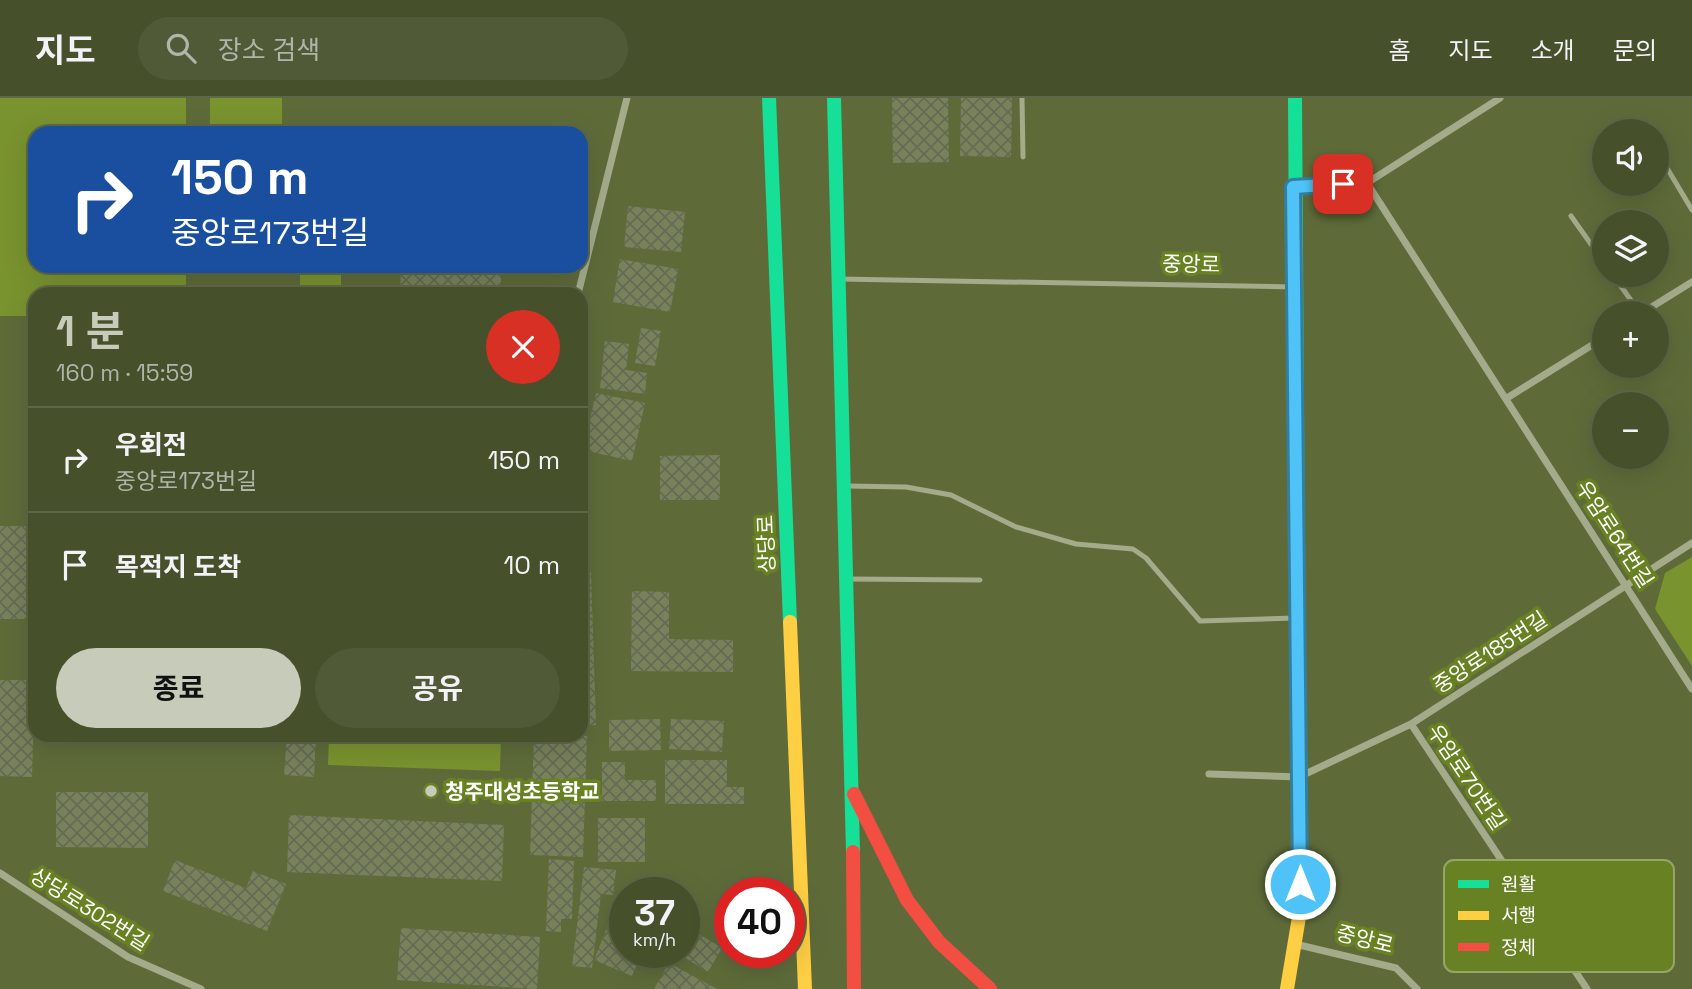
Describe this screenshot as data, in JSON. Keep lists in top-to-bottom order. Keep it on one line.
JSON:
{"streets":{"main road":["상당로"],"street":["중앙로","우암로64번길","중앙로185번길","우암로70번길","상당로302번길"]},"crossings":[["우암로64번길","중앙로185번길"],["중앙로185번길","우암로70번길"]],"places":["청주대성초등학교"],"legend":["원활","서행","정체"],"page":{"header":"지도","search":"장소 검색","nav":["홈","지도","소개","문의"],"map_buttons":["+","−"],"turn":["150 m","중앙로173번길"],"heading":["1 분","160 m · 15:59"],"list":[{"name":"우회전","note":"중앙로173번길","value":"150 m"},{"name":"목적지 도착","value":"10 m"}],"buttons":["종료","공유"],"speed":"37 km/h","limit":"40"}}
